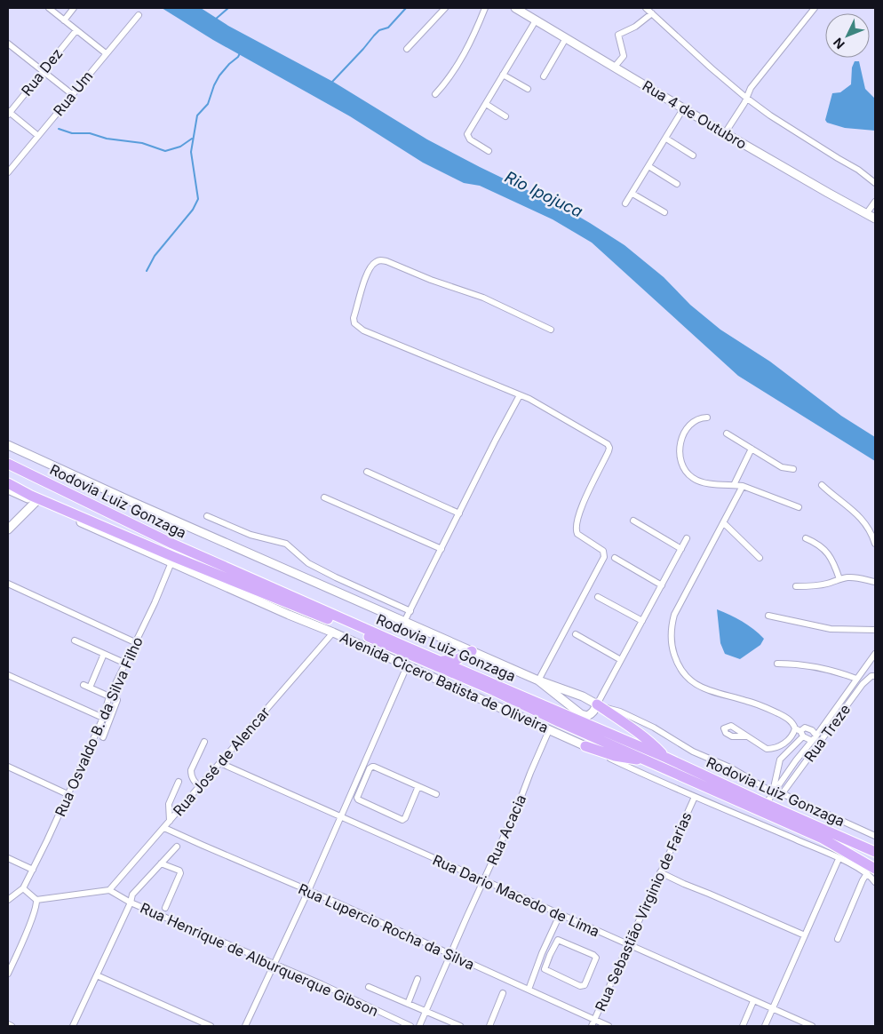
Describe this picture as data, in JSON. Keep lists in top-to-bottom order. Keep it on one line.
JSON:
{"streets":{"highway":["Rodovia Luiz Gonzaga"],"main road":["Rua 4 de Outubro","Avenida Cicero Batista de Oliveira"],"street":["Rua Dez","Rua Um","Rua Osvaldo B. da Silva Filho","Rua Treze","Rua José de Alencar","Rua Acacia","Rua Dario Macedo de Lima","Rua Sebastião Virginio de Farias","Rua Lupercio Rocha da Silva","Rua Henrique de Alburquerque Gibson"]},"crossings":[["Rodovia Luiz Gonzaga","Avenida Cicero Batista de Oliveira"],["Avenida Cicero Batista de Oliveira","Rua Osvaldo B. da Silva Filho"],["Avenida Cicero Batista de Oliveira","Rua José de Alencar"],["Avenida Cicero Batista de Oliveira","Rua Acacia"],["Avenida Cicero Batista de Oliveira","Rua Sebastião Virginio de Farias"],["Rua José de Alencar","Rua Dario Macedo de Lima"],["Rua José de Alencar","Rua Lupercio Rocha da Silva"],["Rua José de Alencar","Rua Henrique de Alburquerque Gibson"],["Rua Acacia","Rua Dario Macedo de Lima"],["Rua Acacia","Rua Lupercio Rocha da Silva"],["Rua Dario Macedo de Lima","Rua Sebastião Virginio de Farias"],["Rua Sebastião Virginio de Farias","Rua Lupercio Rocha da Silva"]],"water":["Rio Ipojuca"],"north":"bottom left"}
